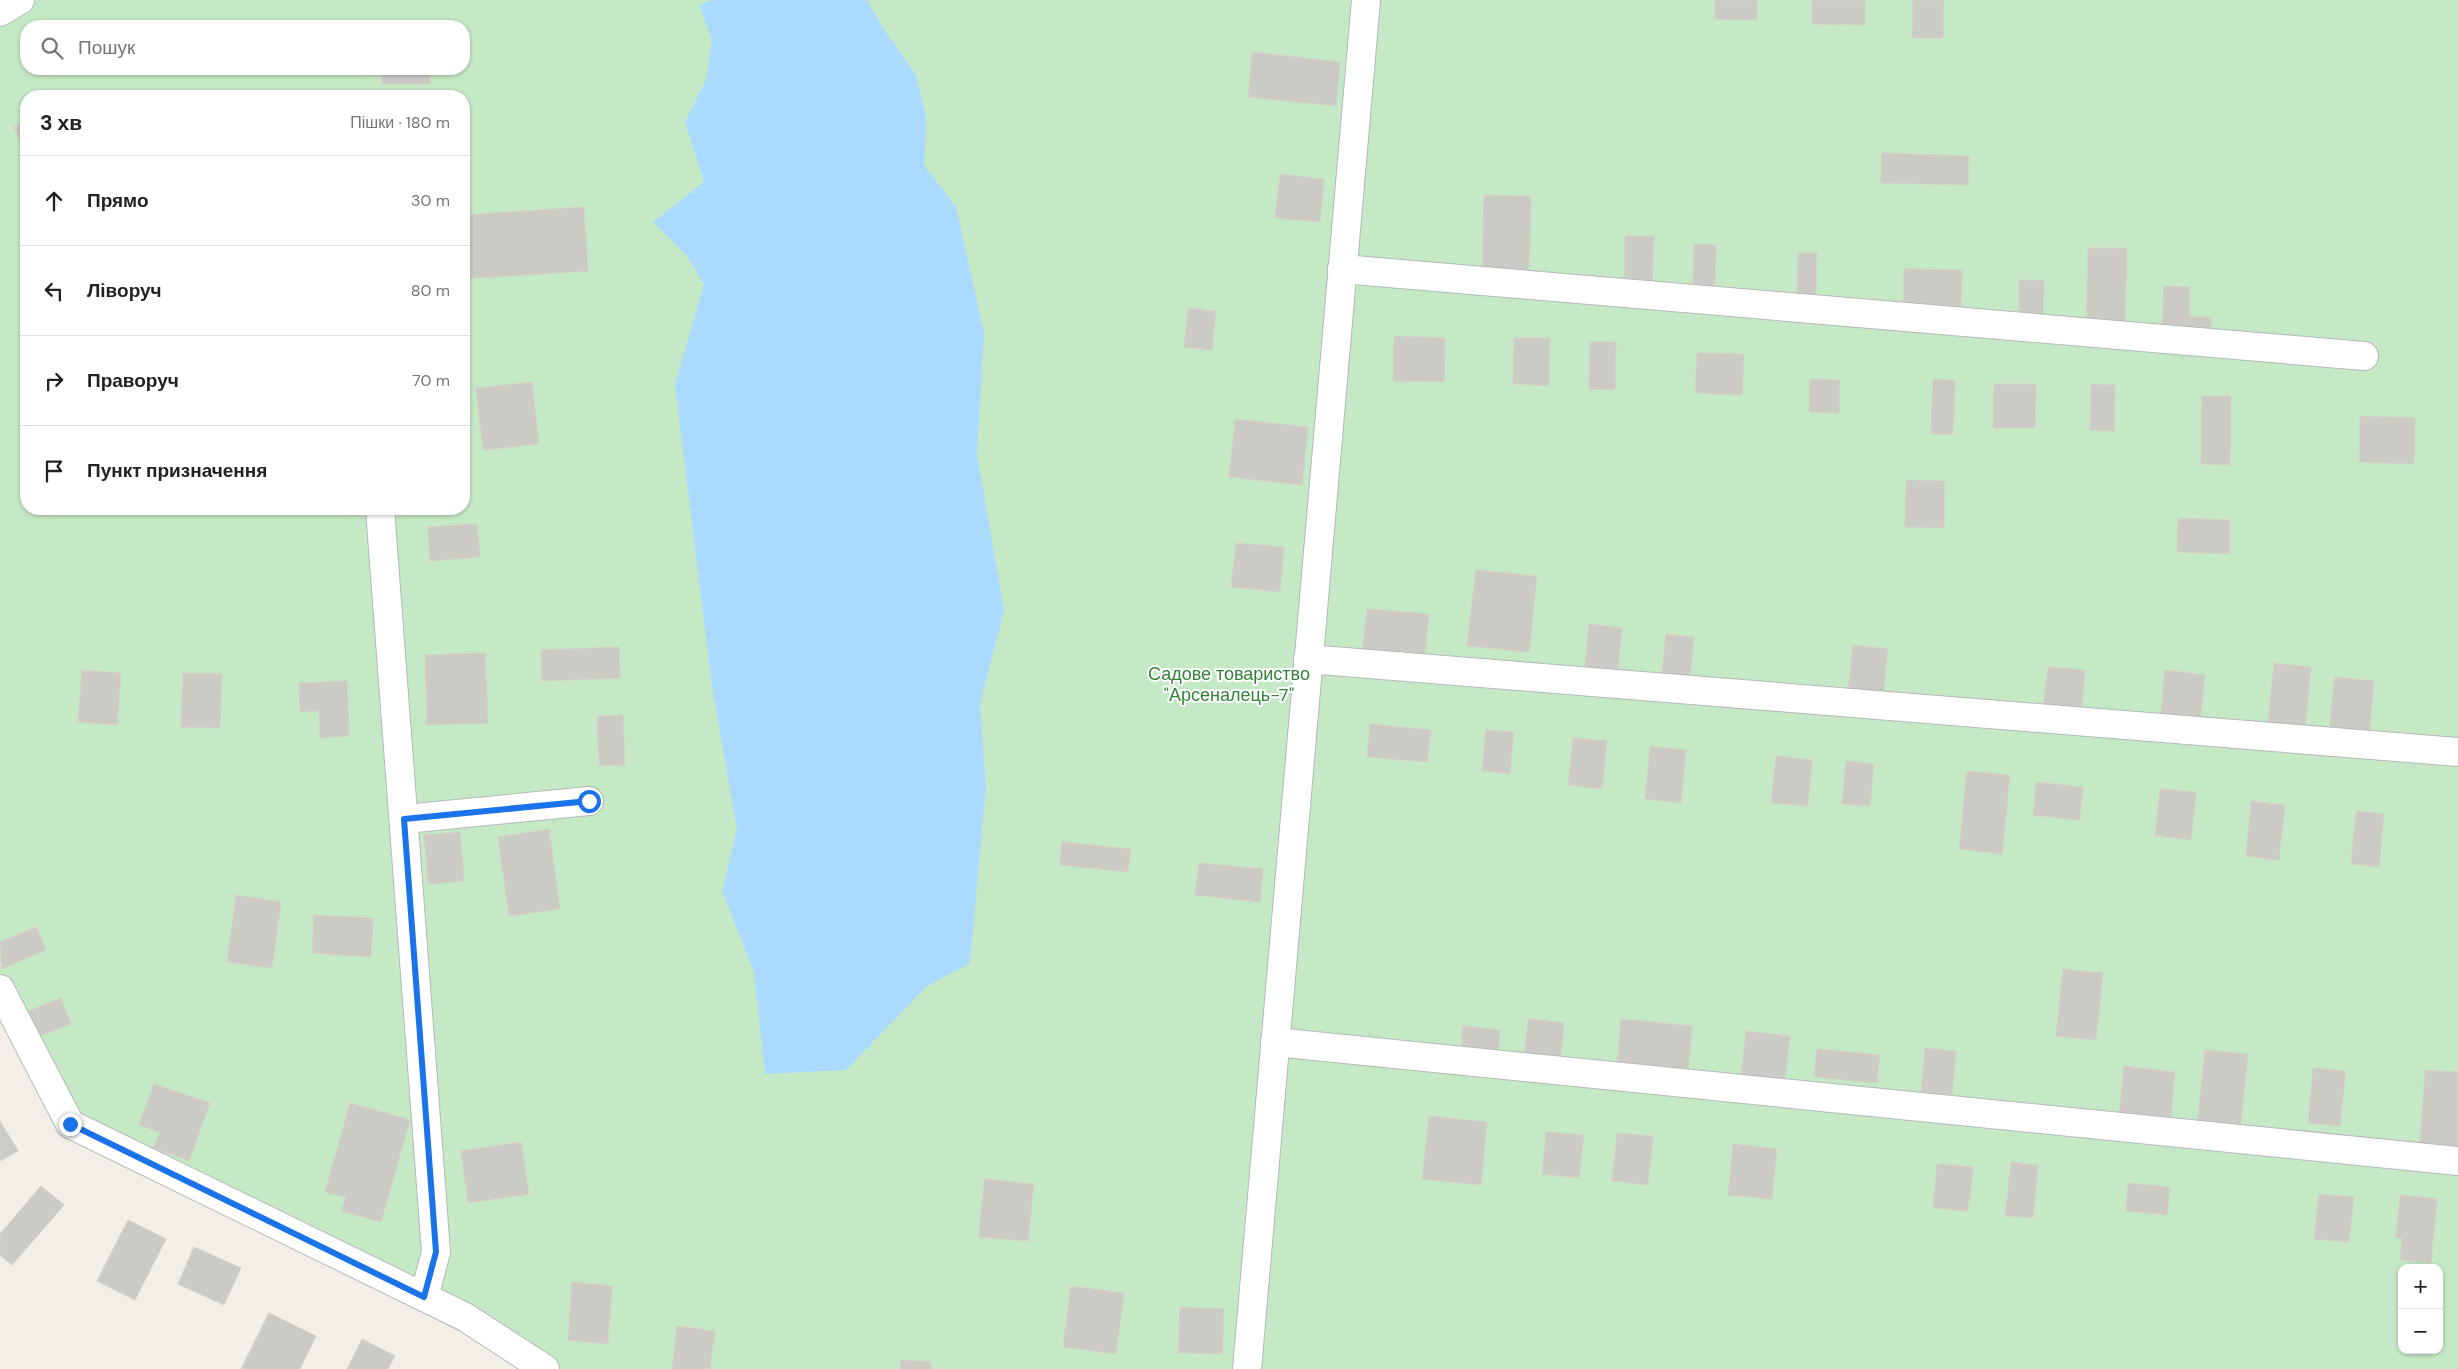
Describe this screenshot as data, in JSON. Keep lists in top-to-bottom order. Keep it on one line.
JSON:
{"parks":["Садове товариство \"Арсеналець-7\""],"page":{"search":"Пошук","heading":["3 хв","Пішки · 180 m"],"list":[["Прямо","30 m"],["Ліворуч","80 m"],["Праворуч","70 m"],"Пункт призначення"],"map_buttons":["+","−"]}}
